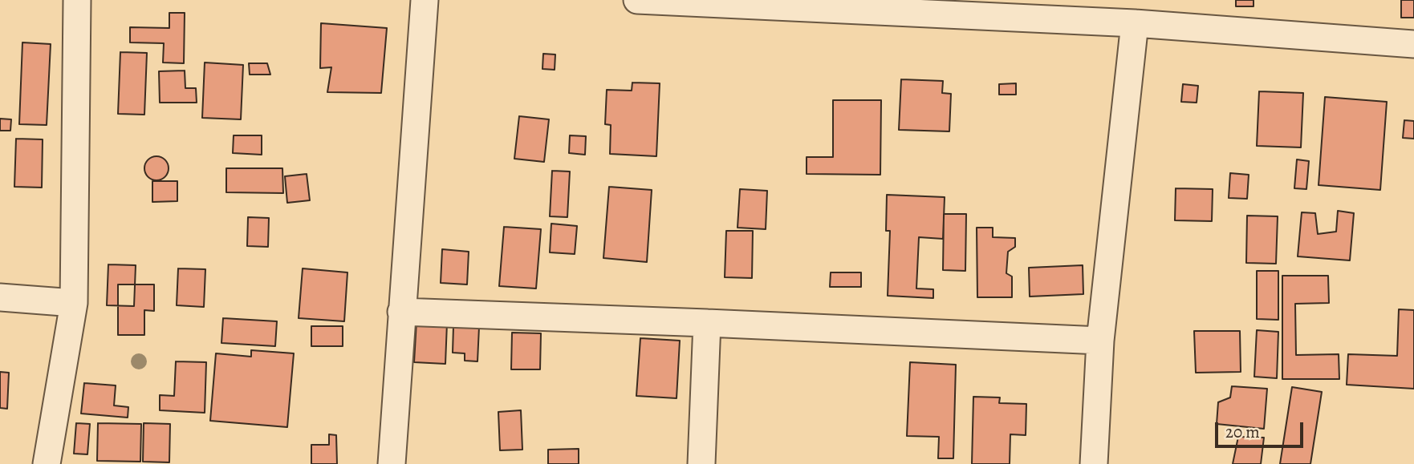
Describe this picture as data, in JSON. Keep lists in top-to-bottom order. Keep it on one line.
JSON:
{"scale_bar":"20 m"}
